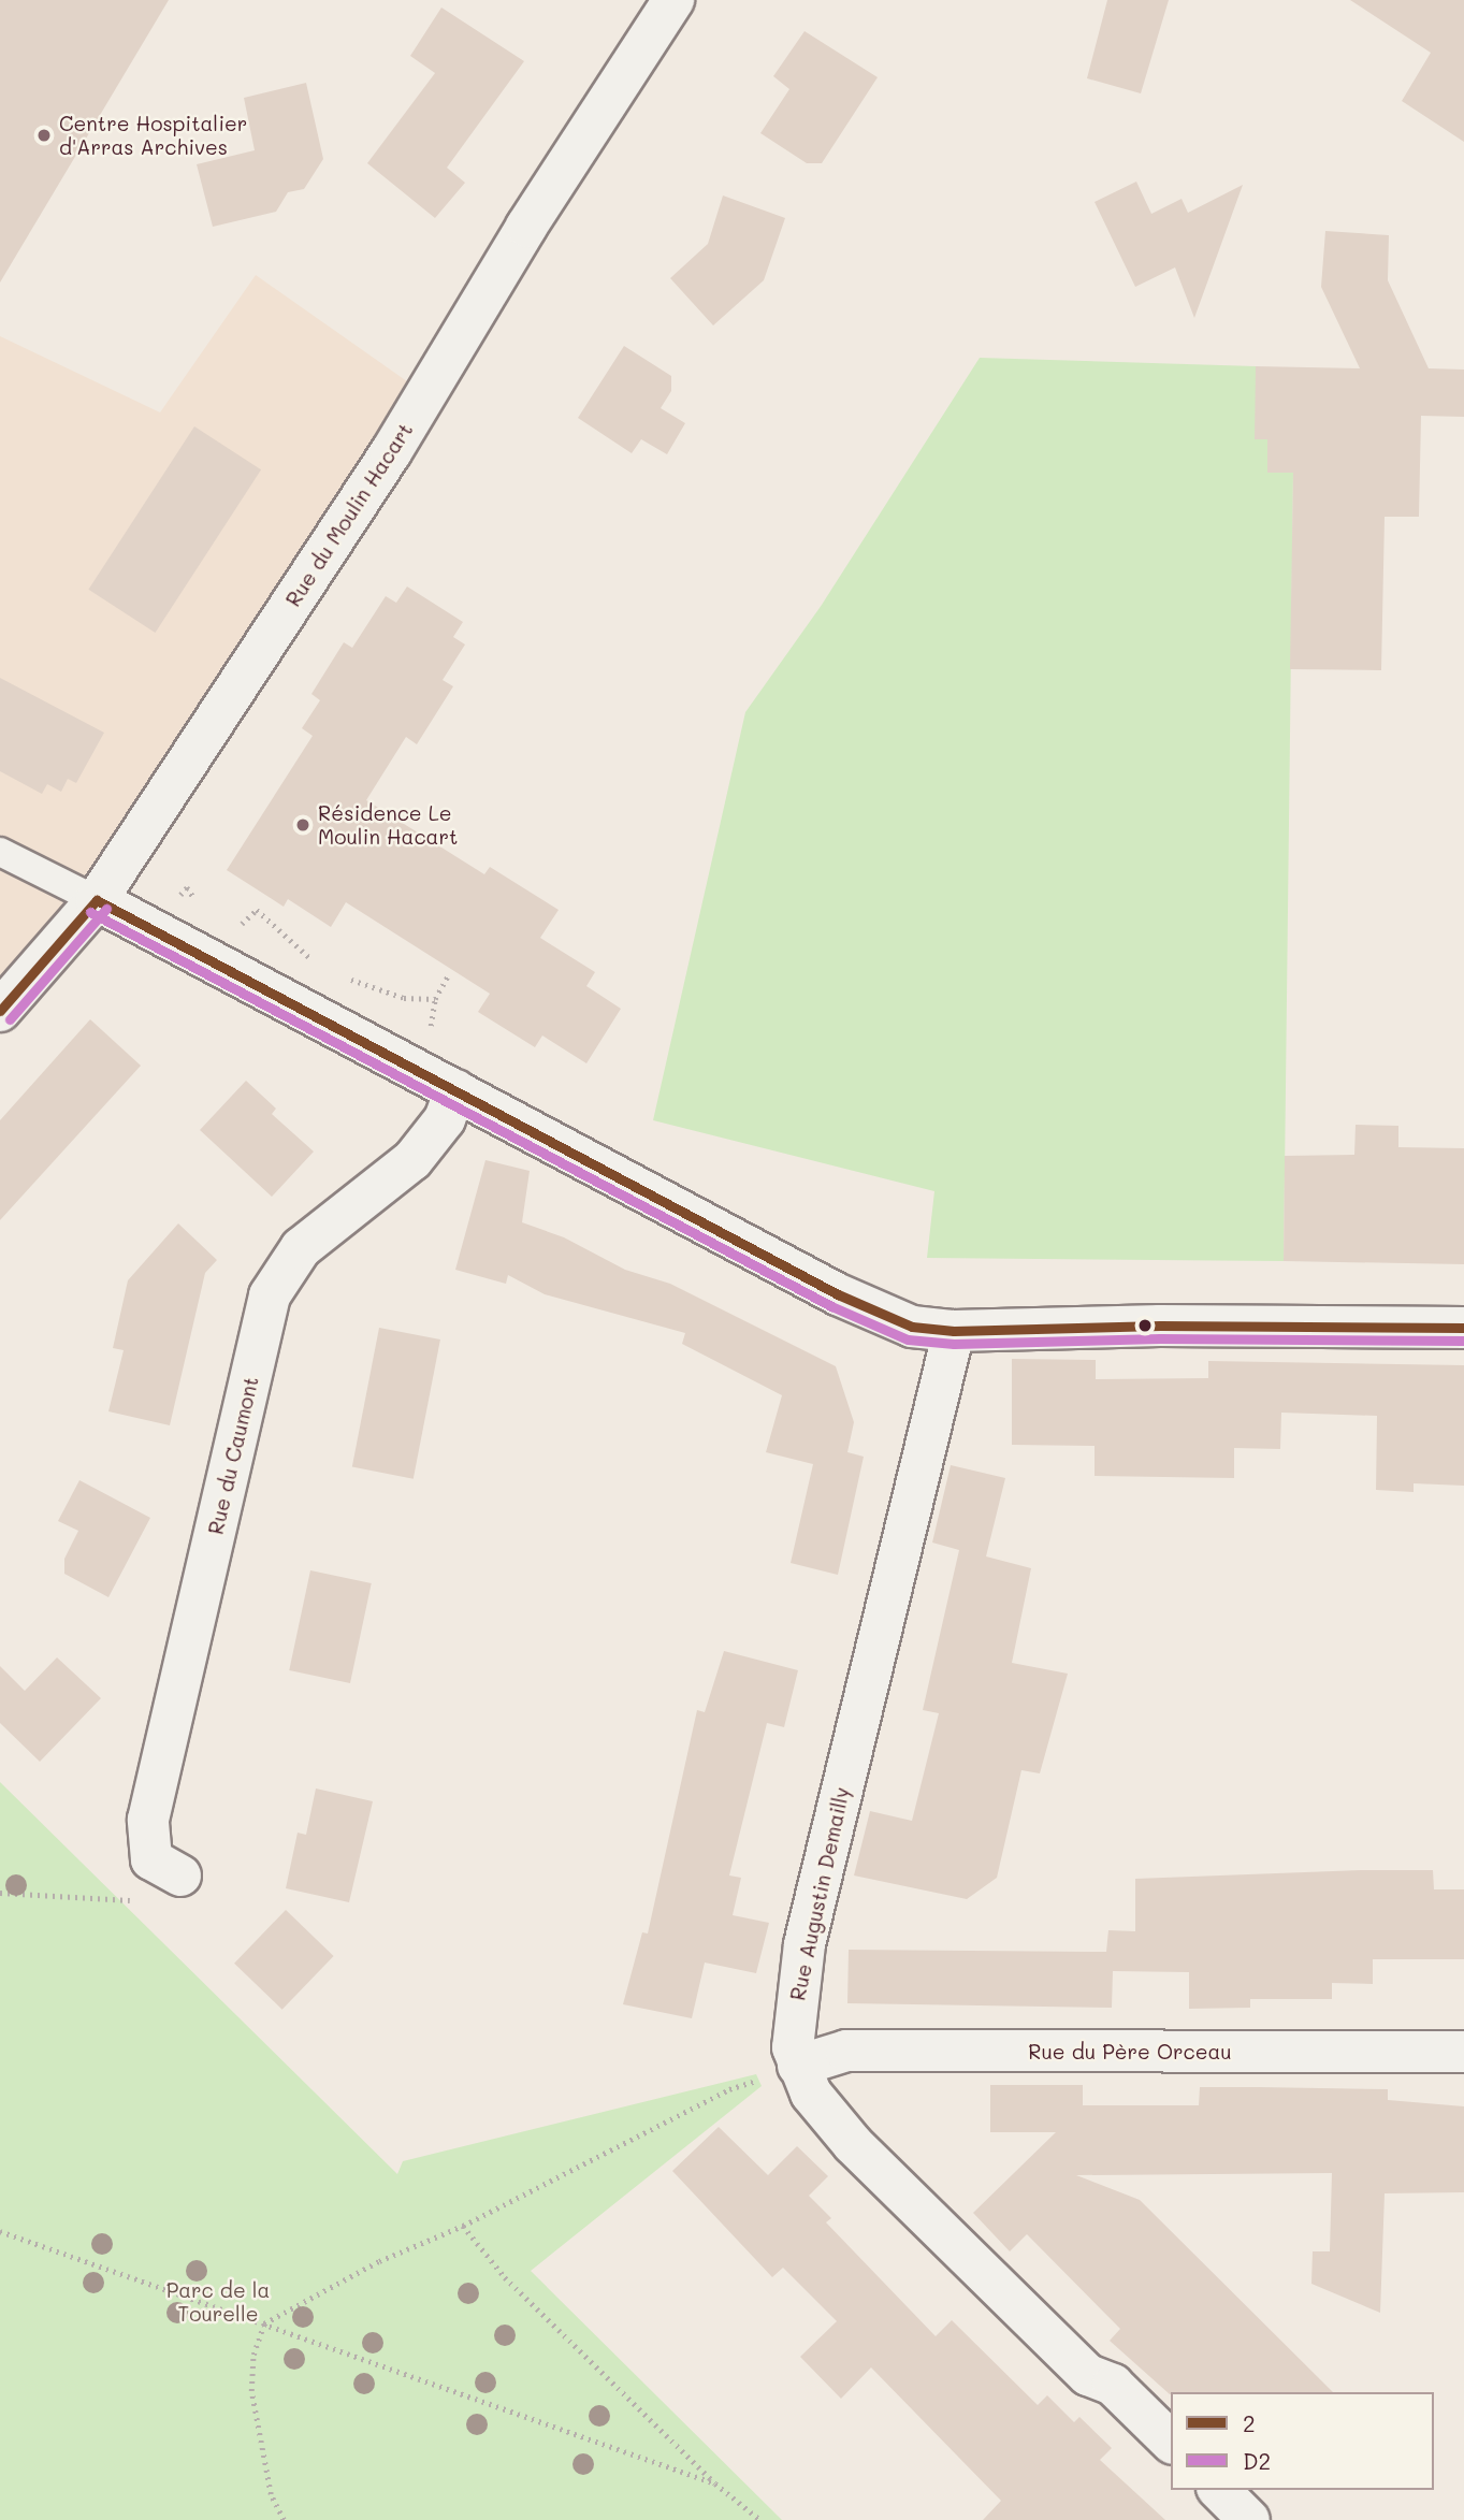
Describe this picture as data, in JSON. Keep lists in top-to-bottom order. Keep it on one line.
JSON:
{"streets":{"street":["Rue du Moulin Hacart","Rue du Caumont","Rue Augustin Demailly","Rue du Père Orceau"]},"crossings":[["Rue Augustin Demailly","Rue du Père Orceau"]],"parks":["Parc de la Tourelle"],"places":["Centre Hospitalier d'Arras Archives","Résidence Le Moulin Hacart"],"lines":["transit line 2","transit line D2"],"legend":["2","D2"]}
